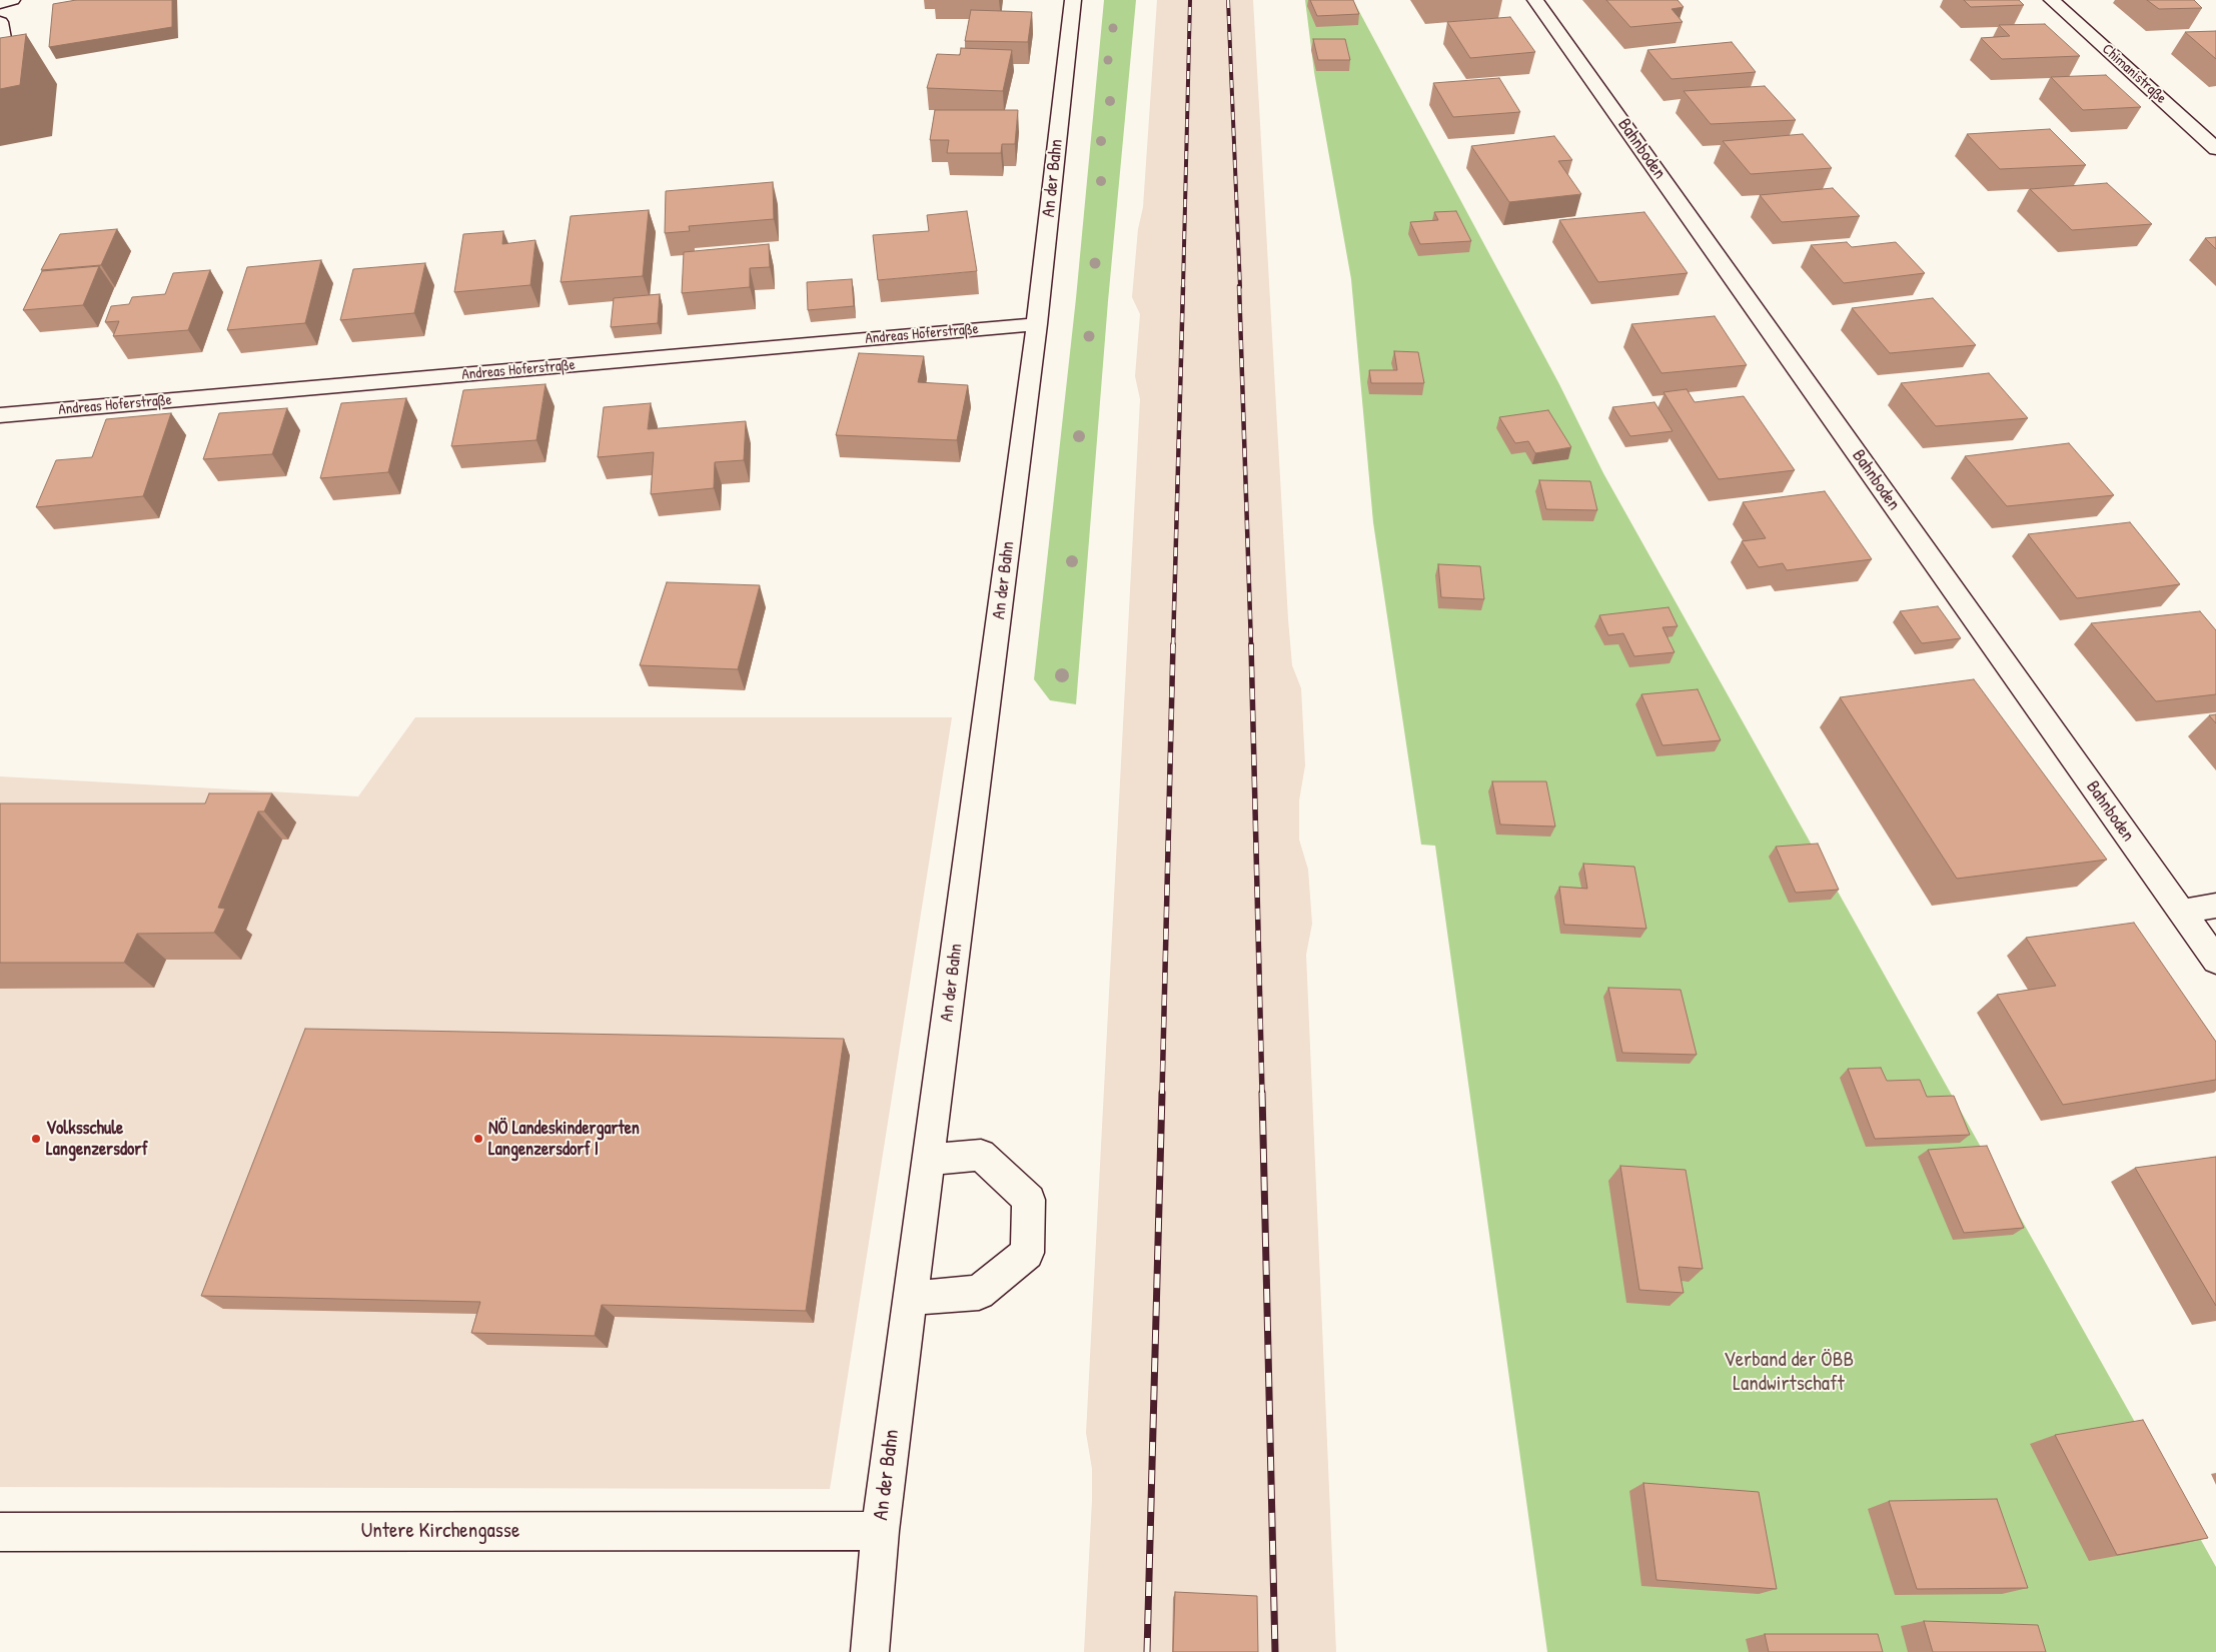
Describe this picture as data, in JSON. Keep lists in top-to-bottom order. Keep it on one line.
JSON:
{"streets":{"street":["Chimanistraße","Bahnboden","An der Bahn","Andreas Hoferstraße","Untere Kirchengasse"]},"crossings":[["An der Bahn","Andreas Hoferstraße"],["An der Bahn","Untere Kirchengasse"]],"parks":["Verband der ÖBB Landwirtschaft"],"places":["Volksschule Langenzersdorf","NÖ Landeskindergarten Langenzersdorf I"]}
